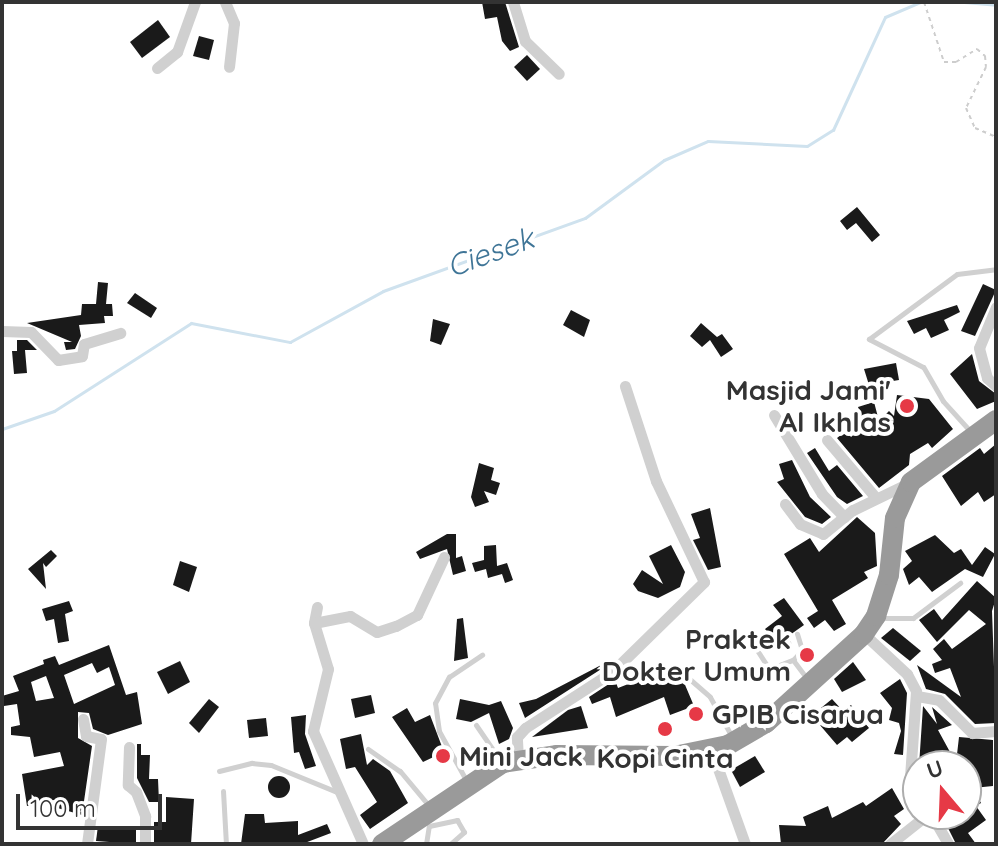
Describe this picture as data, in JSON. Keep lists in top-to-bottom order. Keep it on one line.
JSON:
{"water":["Ciesek"],"places":["Masjid Jami' Al Ikhlas","Praktek Dokter Umum","GPIB Cisarua","Kopi Cinta","Mini Jack"],"scale_bar":"100 m","north":"top"}
